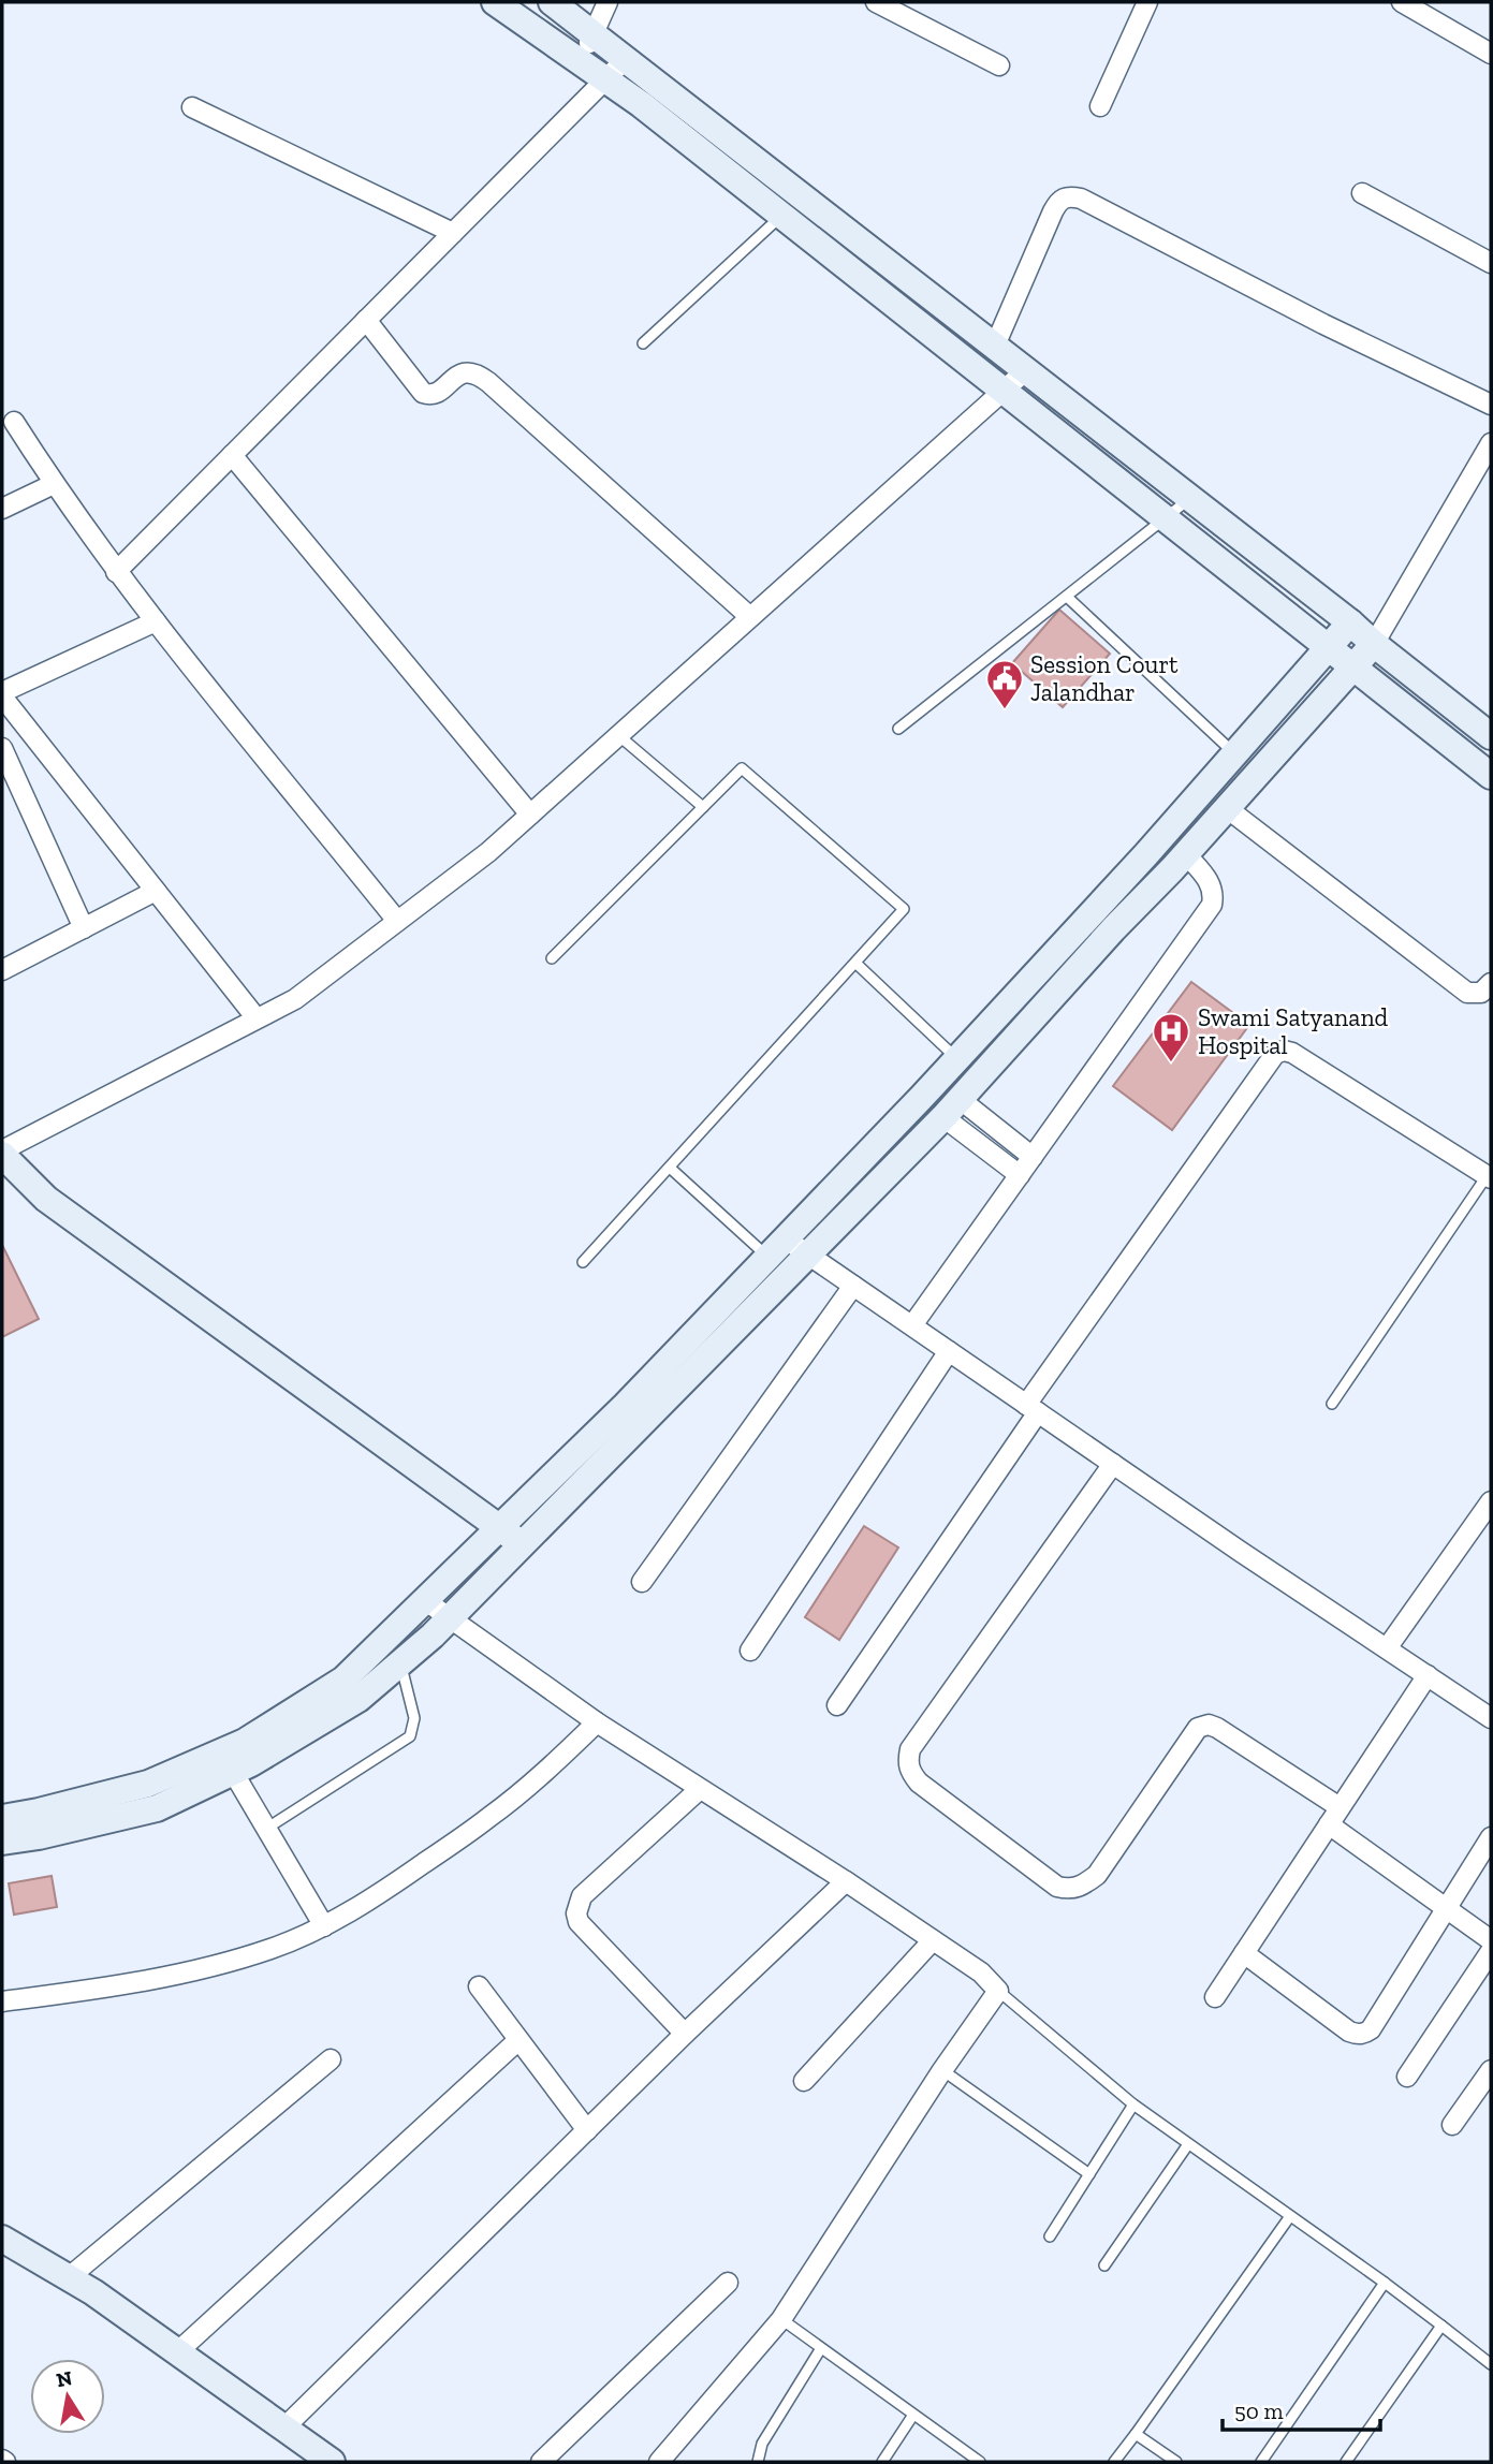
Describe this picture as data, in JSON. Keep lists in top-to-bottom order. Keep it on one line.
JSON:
{"places":{"public building":["Session Court Jalandhar"],"hospital":["Swami Satyanand Hospital"]},"scale_bar":"50 m","north":"top"}
